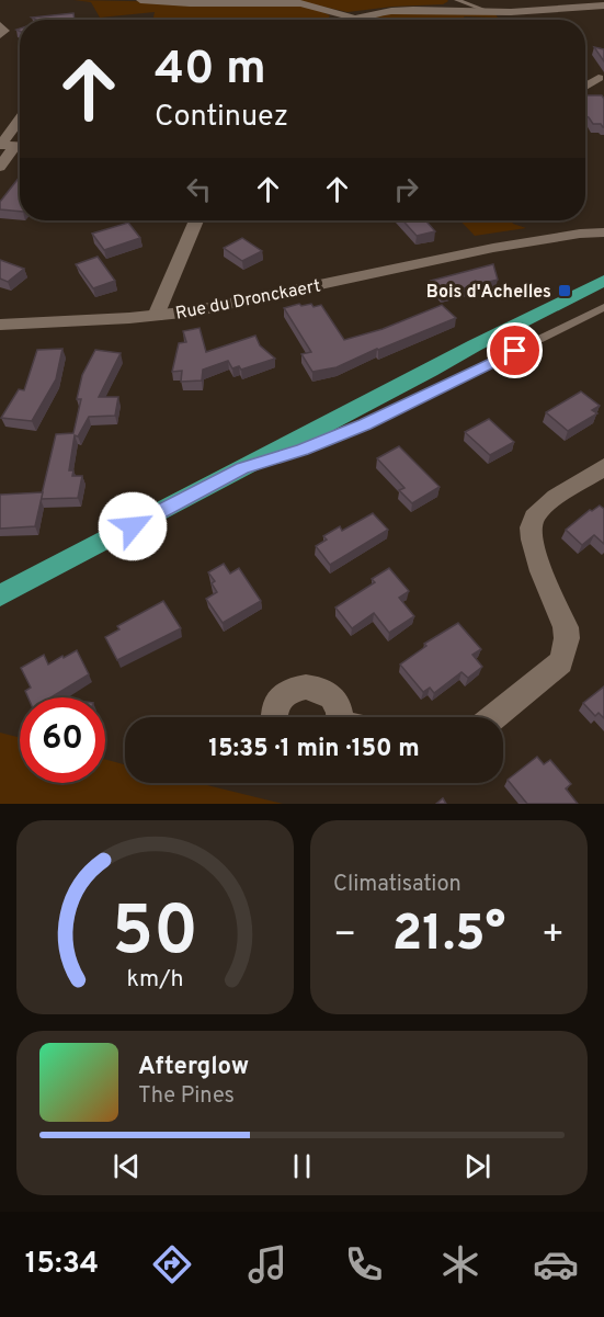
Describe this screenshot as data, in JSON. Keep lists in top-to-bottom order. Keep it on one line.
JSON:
{"streets":{"street":["Rue du Dronckaert"]},"places":{"transit":["Bois d'Achelles"]},"page":{"turn":["40 m","Continuez"],"limit":"60","trip":"15:35 · 1 min · 150 m","tile":"Climatisation","heat":["−","21.5°","+"],"song":["Afterglow","The Pines"],"tabs":"15:34","gauge":["50","km/h"]}}
